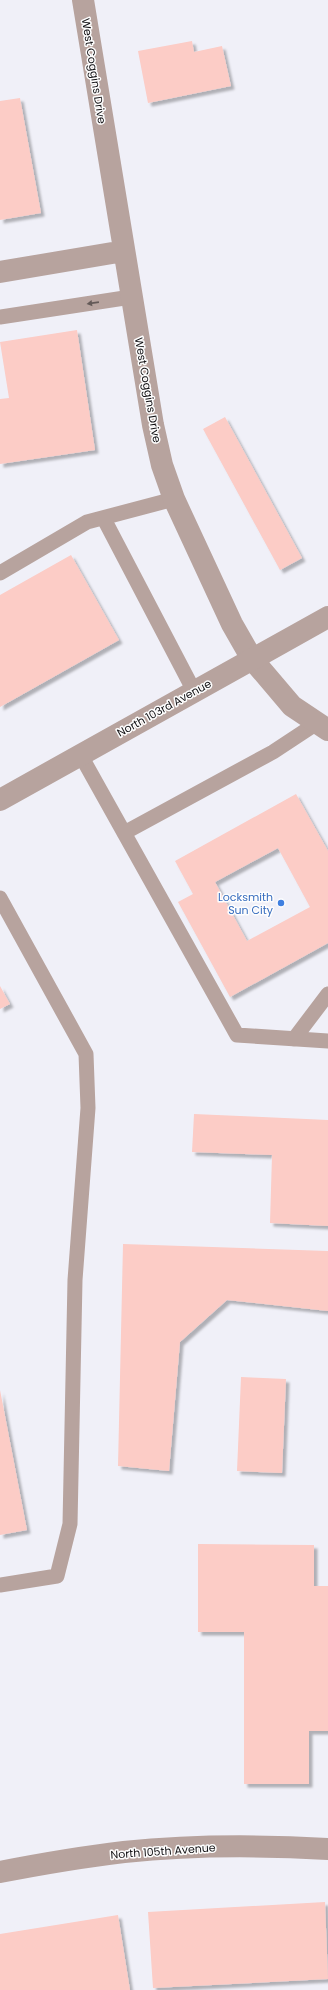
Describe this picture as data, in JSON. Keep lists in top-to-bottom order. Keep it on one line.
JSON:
{"streets":{"street":["West Coggins Drive","North 103rd Avenue","North 105th Avenue"]},"crossings":[["West Coggins Drive","North 103rd Avenue"]],"places":["Locksmith Sun City"]}
